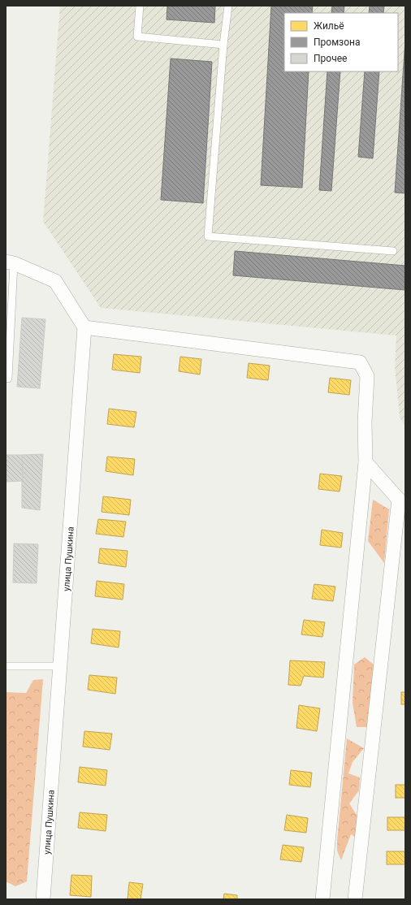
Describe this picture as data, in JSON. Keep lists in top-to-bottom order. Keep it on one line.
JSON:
{"streets":{"street":["улица Пушкина"]},"legend":["Жильё","Промзона","Прочее"]}
